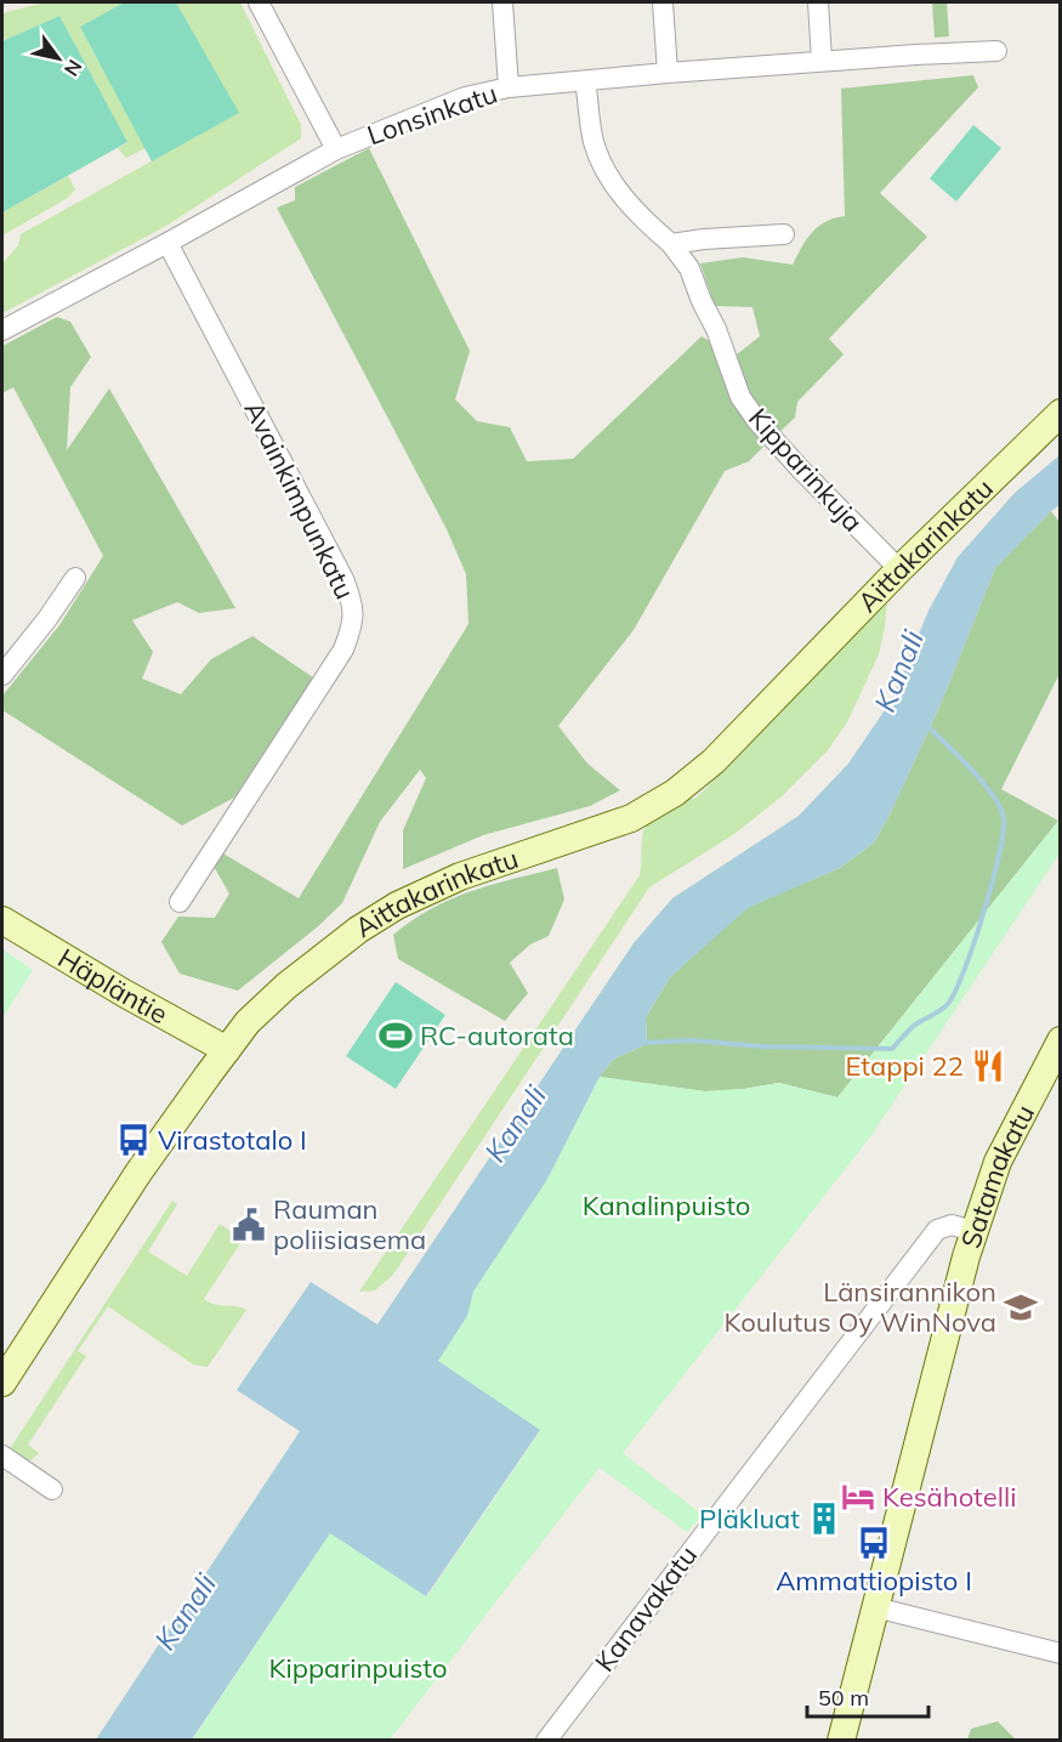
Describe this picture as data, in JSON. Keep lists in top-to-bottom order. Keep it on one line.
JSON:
{"streets":{"main road":["Aittakarinkatu","Häpläntie","Satamakatu"],"street":["Lonsinkatu","Kipparinkuja","Avainkimpunkatu","Kanavakatu"]},"crossings":[["Lonsinkatu","Kipparinkuja"],["Lonsinkatu","Avainkimpunkatu"],["Kipparinkuja","Aittakarinkatu"],["Aittakarinkatu","Häpläntie"],["Satamakatu","Kanavakatu"]],"water":["Kanali"],"parks":["Kanalinpuisto","Kipparinpuisto"],"places":{"sports":["RC-autorata"],"restaurant":["Etappi 22"],"bus stop":["Virastotalo I","Ammattiopisto I"],"public building":["Rauman poliisiasema"],"school or university":["Länsirannikon Koulutus Oy WinNova"],"hotel":["Kesähotelli"],"building":["Pläkluat"]},"scale_bar":"50 m","north":"bottom right"}
